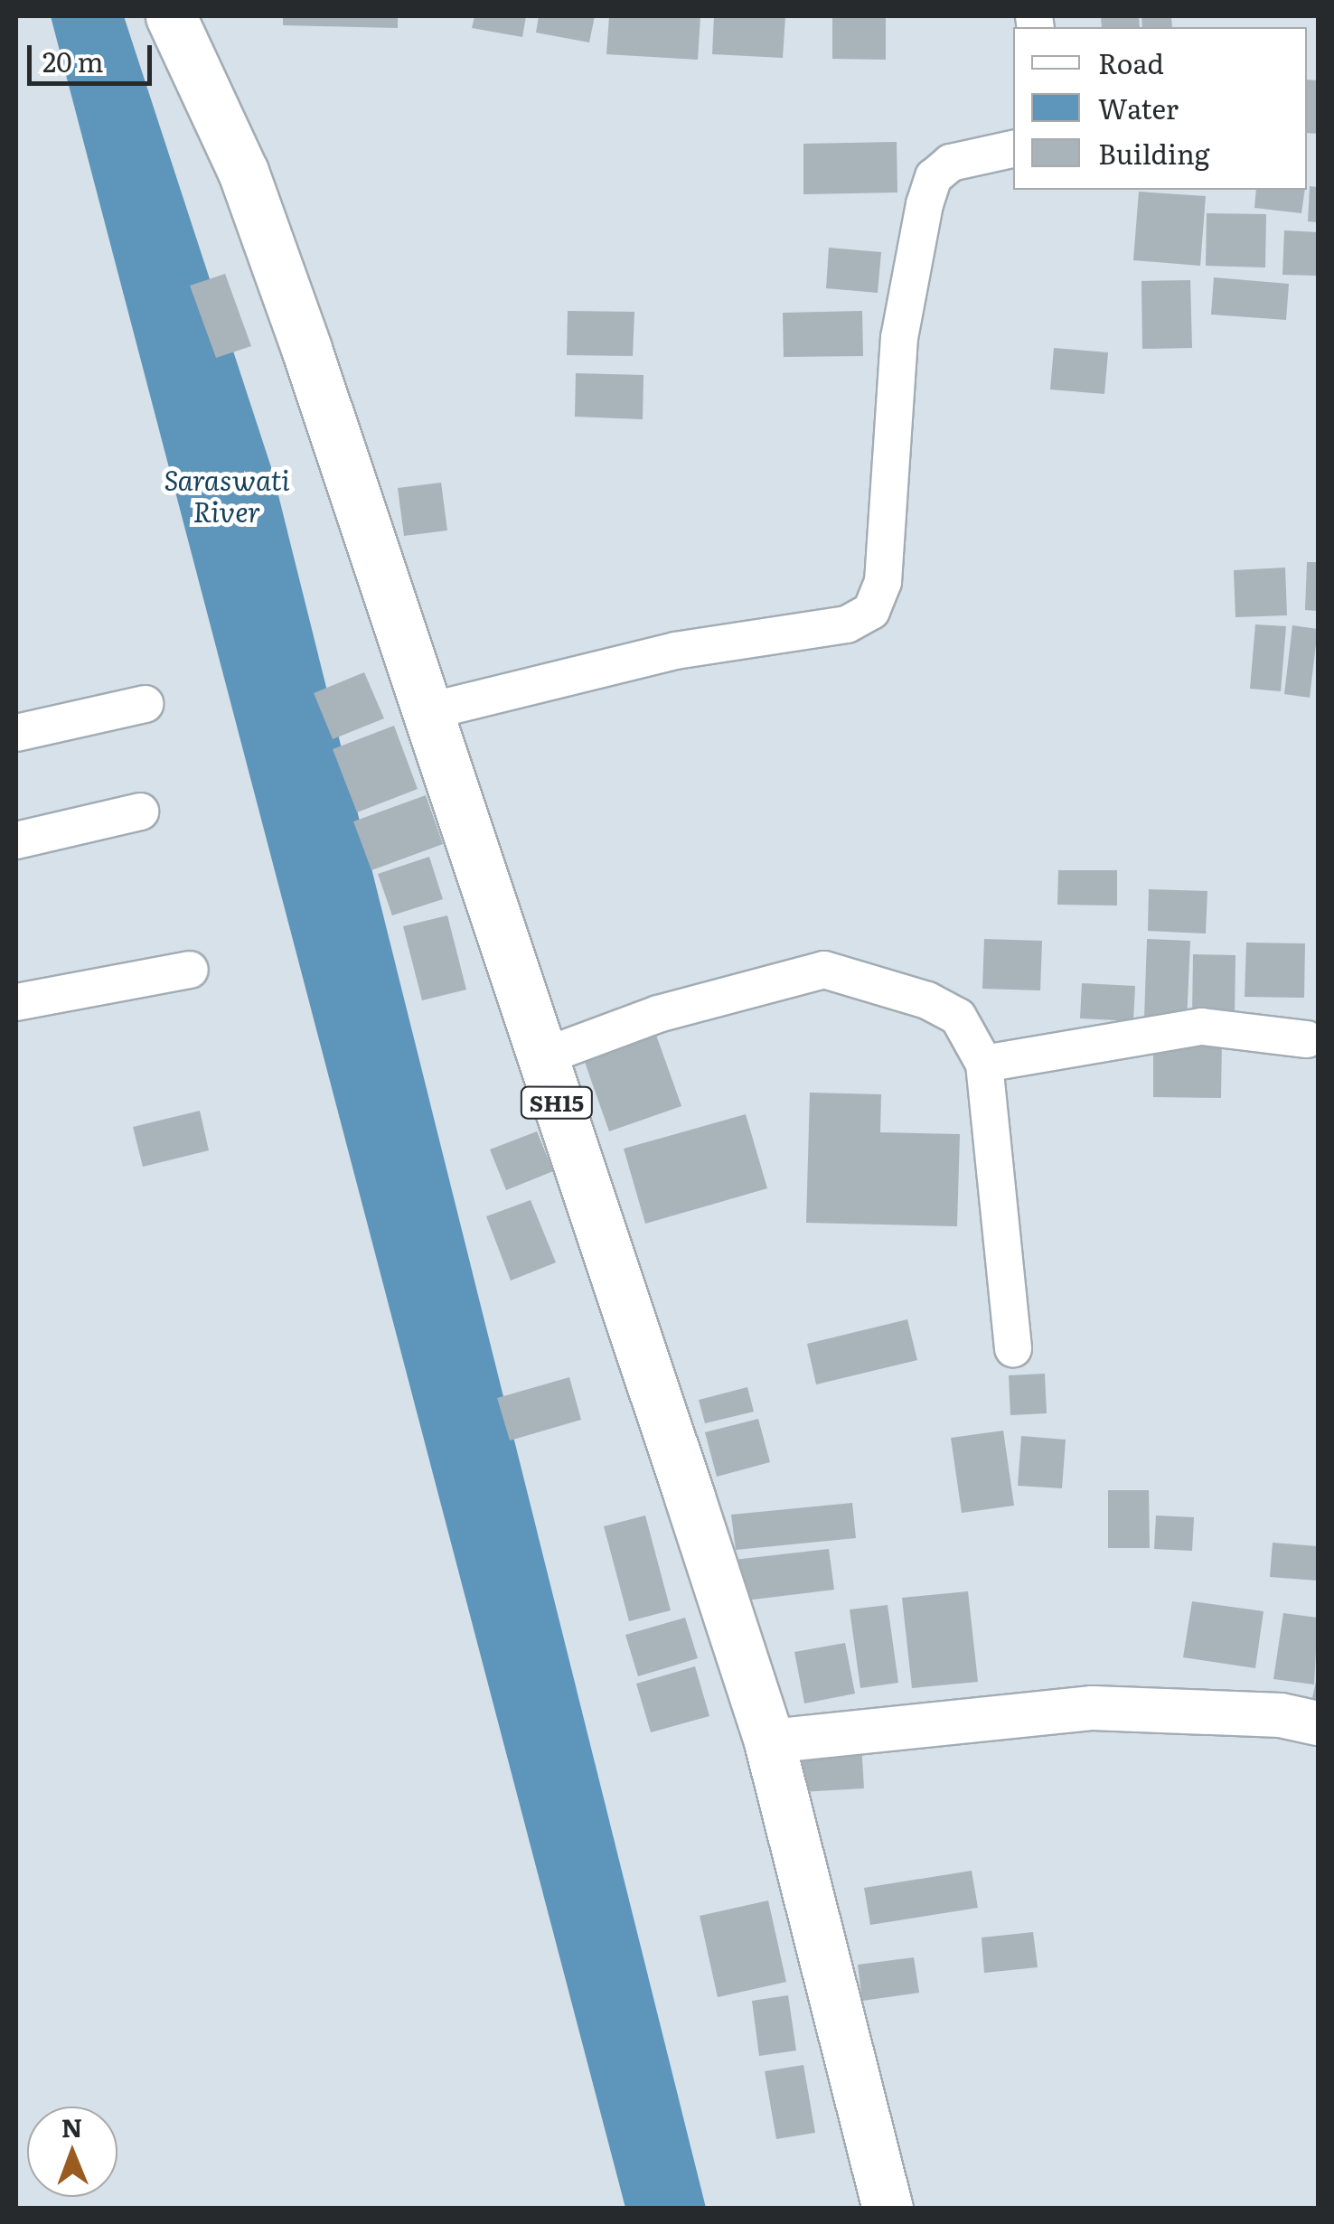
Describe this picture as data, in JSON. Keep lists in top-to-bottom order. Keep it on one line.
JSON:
{"streets":{"main road":["SH15"]},"water":["Saraswati River"],"legend":["Road","Water","Building"],"scale_bar":"20 m","north":"top"}
